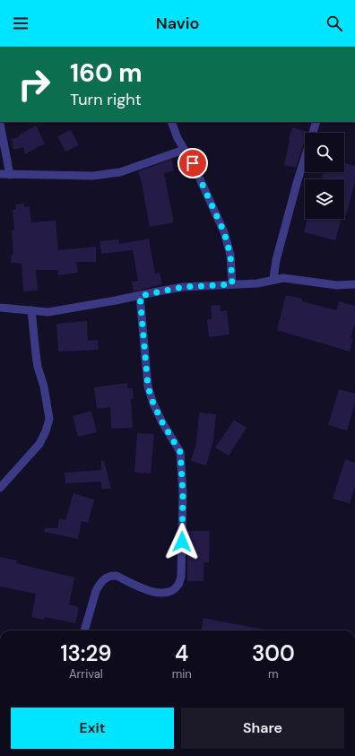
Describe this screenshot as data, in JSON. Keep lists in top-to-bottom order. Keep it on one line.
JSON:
{"page":{"header":"Navio","turn":["160 m","Turn right"],"eta":["13:29","Arrival","4","min","300","m"],"buttons":["Exit","Share"]}}
